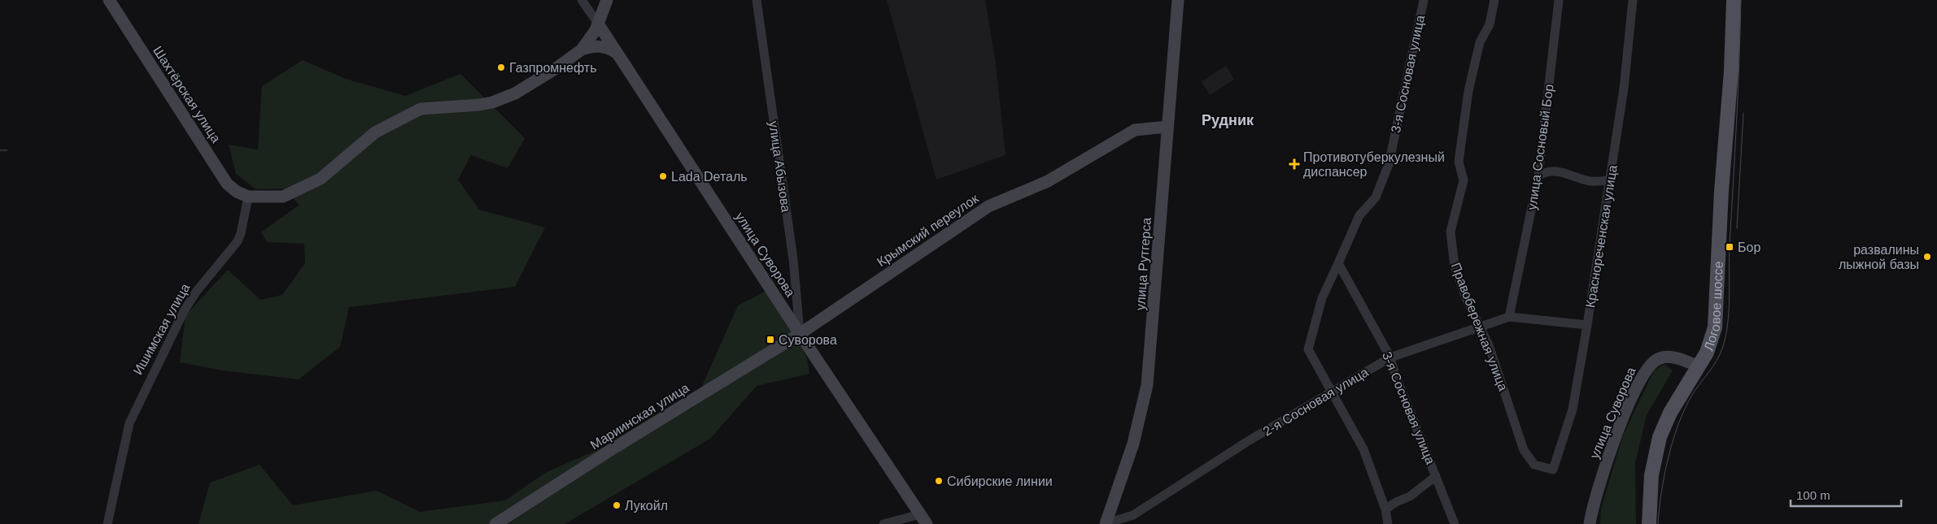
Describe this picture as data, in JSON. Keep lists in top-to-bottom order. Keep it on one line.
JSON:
{"streets":{"main road":["Шахтёрская улица","Крымский переулок","улица Суворова","улица Рутгерса","Логовое шоссе","Мариинская улица"],"street":["3-я Сосновая улица","улица Сосновый Бор","улица Абызова","Краснореченская улица","Правобережная улица","Ишимская улица","2-я Сосновая улица"]},"crossings":[["3-я Сосновая улица","2-я Сосновая улица"],["Шахтёрская улица","Ишимская улица"],["улица Сосновый Бор","2-я Сосновая улица"],["улица Абызова","Крымский переулок"],["улица Абызова","улица Суворова"],["улица Абызова","Мариинская улица"],["Крымский переулок","улица Суворова"],["Крымский переулок","улица Рутгерса"],["Крымский переулок","Мариинская улица"],["Краснореченская улица","Правобережная улица"],["Краснореченская улица","2-я Сосновая улица"],["улица Суворова","Логовое шоссе"],["улица Суворова","Мариинская улица"],["улица Рутгерса","2-я Сосновая улица"],["Правобережная улица","2-я Сосновая улица"]],"districts":["Рудник"],"places":{"other":["Газпромнефть","Lada Dеталь","развалины лыжной базы","Сибирские линии","Лукойл"],"health":["Противотуберкулезный диспансер"],"transit":["Бор","Суворова"]},"scale_bar":"100 m"}
